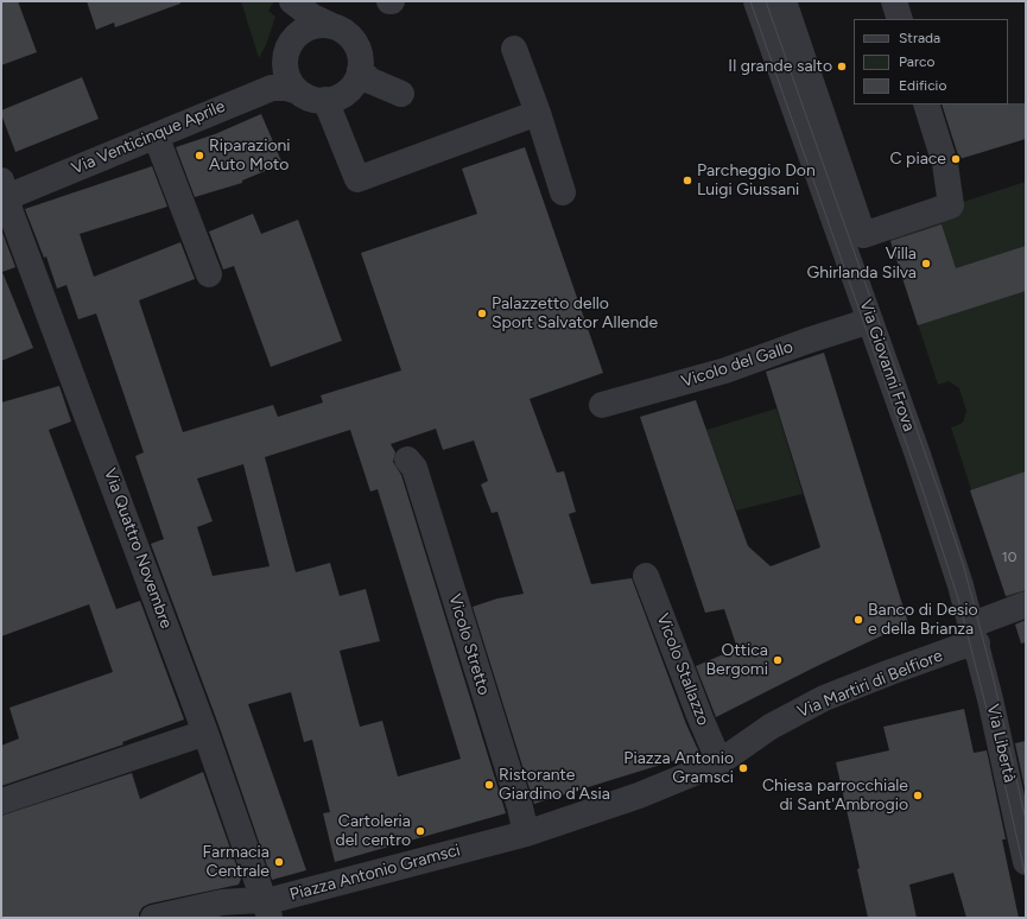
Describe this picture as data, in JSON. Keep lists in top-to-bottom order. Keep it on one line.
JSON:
{"streets":{"street":["Via Venticinque Aprile","Vicolo del Gallo","Via Giovanni Frova","Via Quattro Novembre","Vicolo Stretto","Vicolo Stallazzo","Via Martiri di Belfiore","Via Libertà","Piazza Antonio Gramsci"]},"crossings":[["Via Venticinque Aprile","Via Quattro Novembre"],["Vicolo del Gallo","Via Giovanni Frova"],["Via Giovanni Frova","Via Martiri di Belfiore"],["Via Giovanni Frova","Via Libertà"],["Via Quattro Novembre","Piazza Antonio Gramsci"],["Vicolo Stretto","Piazza Antonio Gramsci"],["Vicolo Stallazzo","Via Martiri di Belfiore"],["Vicolo Stallazzo","Piazza Antonio Gramsci"],["Via Martiri di Belfiore","Via Libertà"],["Via Martiri di Belfiore","Piazza Antonio Gramsci"]],"places":["Il grande salto","Riparazioni Auto Moto","C piace","Parcheggio Don Luigi Giussani","Villa Ghirlanda Silva","Palazzetto dello Sport Salvator Allende","Banco di Desio e della Brianza","Ottica Bergomi","Piazza Antonio Gramsci","Ristorante Giardino d'Asia","Chiesa parrocchiale di Sant'Ambrogio","Cartoleria del centro","Farmacia Centrale"],"house_numbers":["10"],"legend":["Strada","Parco","Edificio"]}
